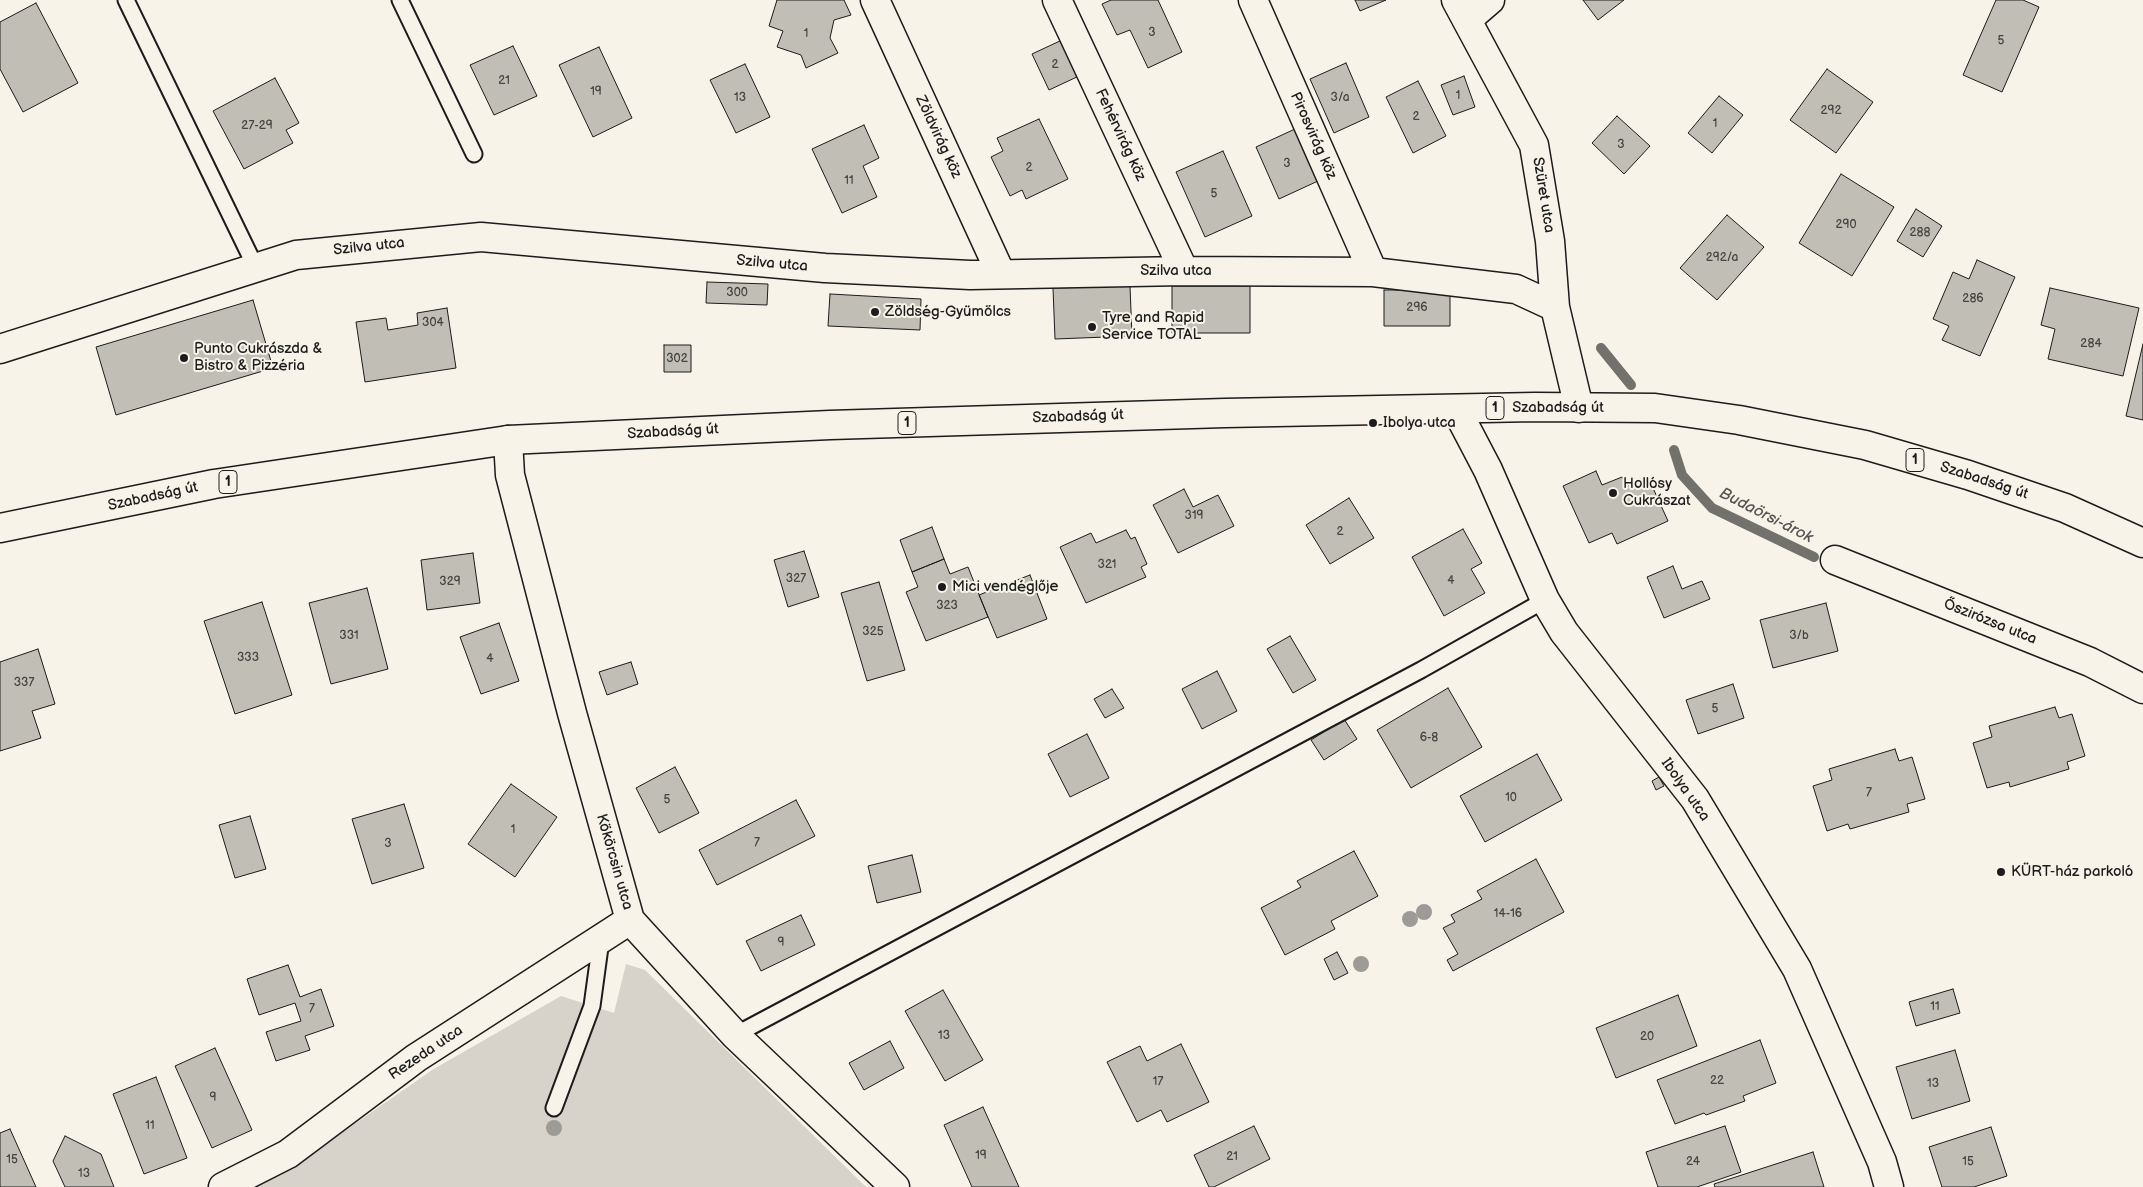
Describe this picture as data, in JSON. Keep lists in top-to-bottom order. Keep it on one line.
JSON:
{"streets":{"street":["Fehérvirág köz","Pirosvirág köz","Zöldvirág köz","Szüret utca","Szilva utca","1","Szabadság út","Őszirózsa utca","Ibolya utca","Kökörcsin utca","Rezeda utca"]},"crossings":[["Fehérvirág köz","Szilva utca"],["Pirosvirág köz","Szilva utca"],["Zöldvirág köz","Szilva utca"],["Szüret utca","Szilva utca"],["Szüret utca","Szabadság út"],["Szabadság út","Ibolya utca"],["Szabadság út","Kökörcsin utca"],["Kökörcsin utca","Rezeda utca"]],"water":["Budaörsi-árok"],"places":["Zöldség-Gyümölcs","Tyre and Rapid Service TOTAL","Punto Cukrászda & Bistro & Pizzéria","Ibolya utca","Hollósy Cukrászat","Mici vendéglője","KÜRT-ház parkoló"],"house_numbers":["3","1","5","2","21","19","1","13","3/a","292","2","1","27-29","3","3","2","11","5","290","288","292/a","300","286","296","304","284","302","319","2","321","327","4","329","323","325","331","3/b","333","4","337","5","6-8","7","10","5","1","7","3","14-16","9","11","7","13","20","22","17","13","9","11","19","21","15","24","15","13"]}
